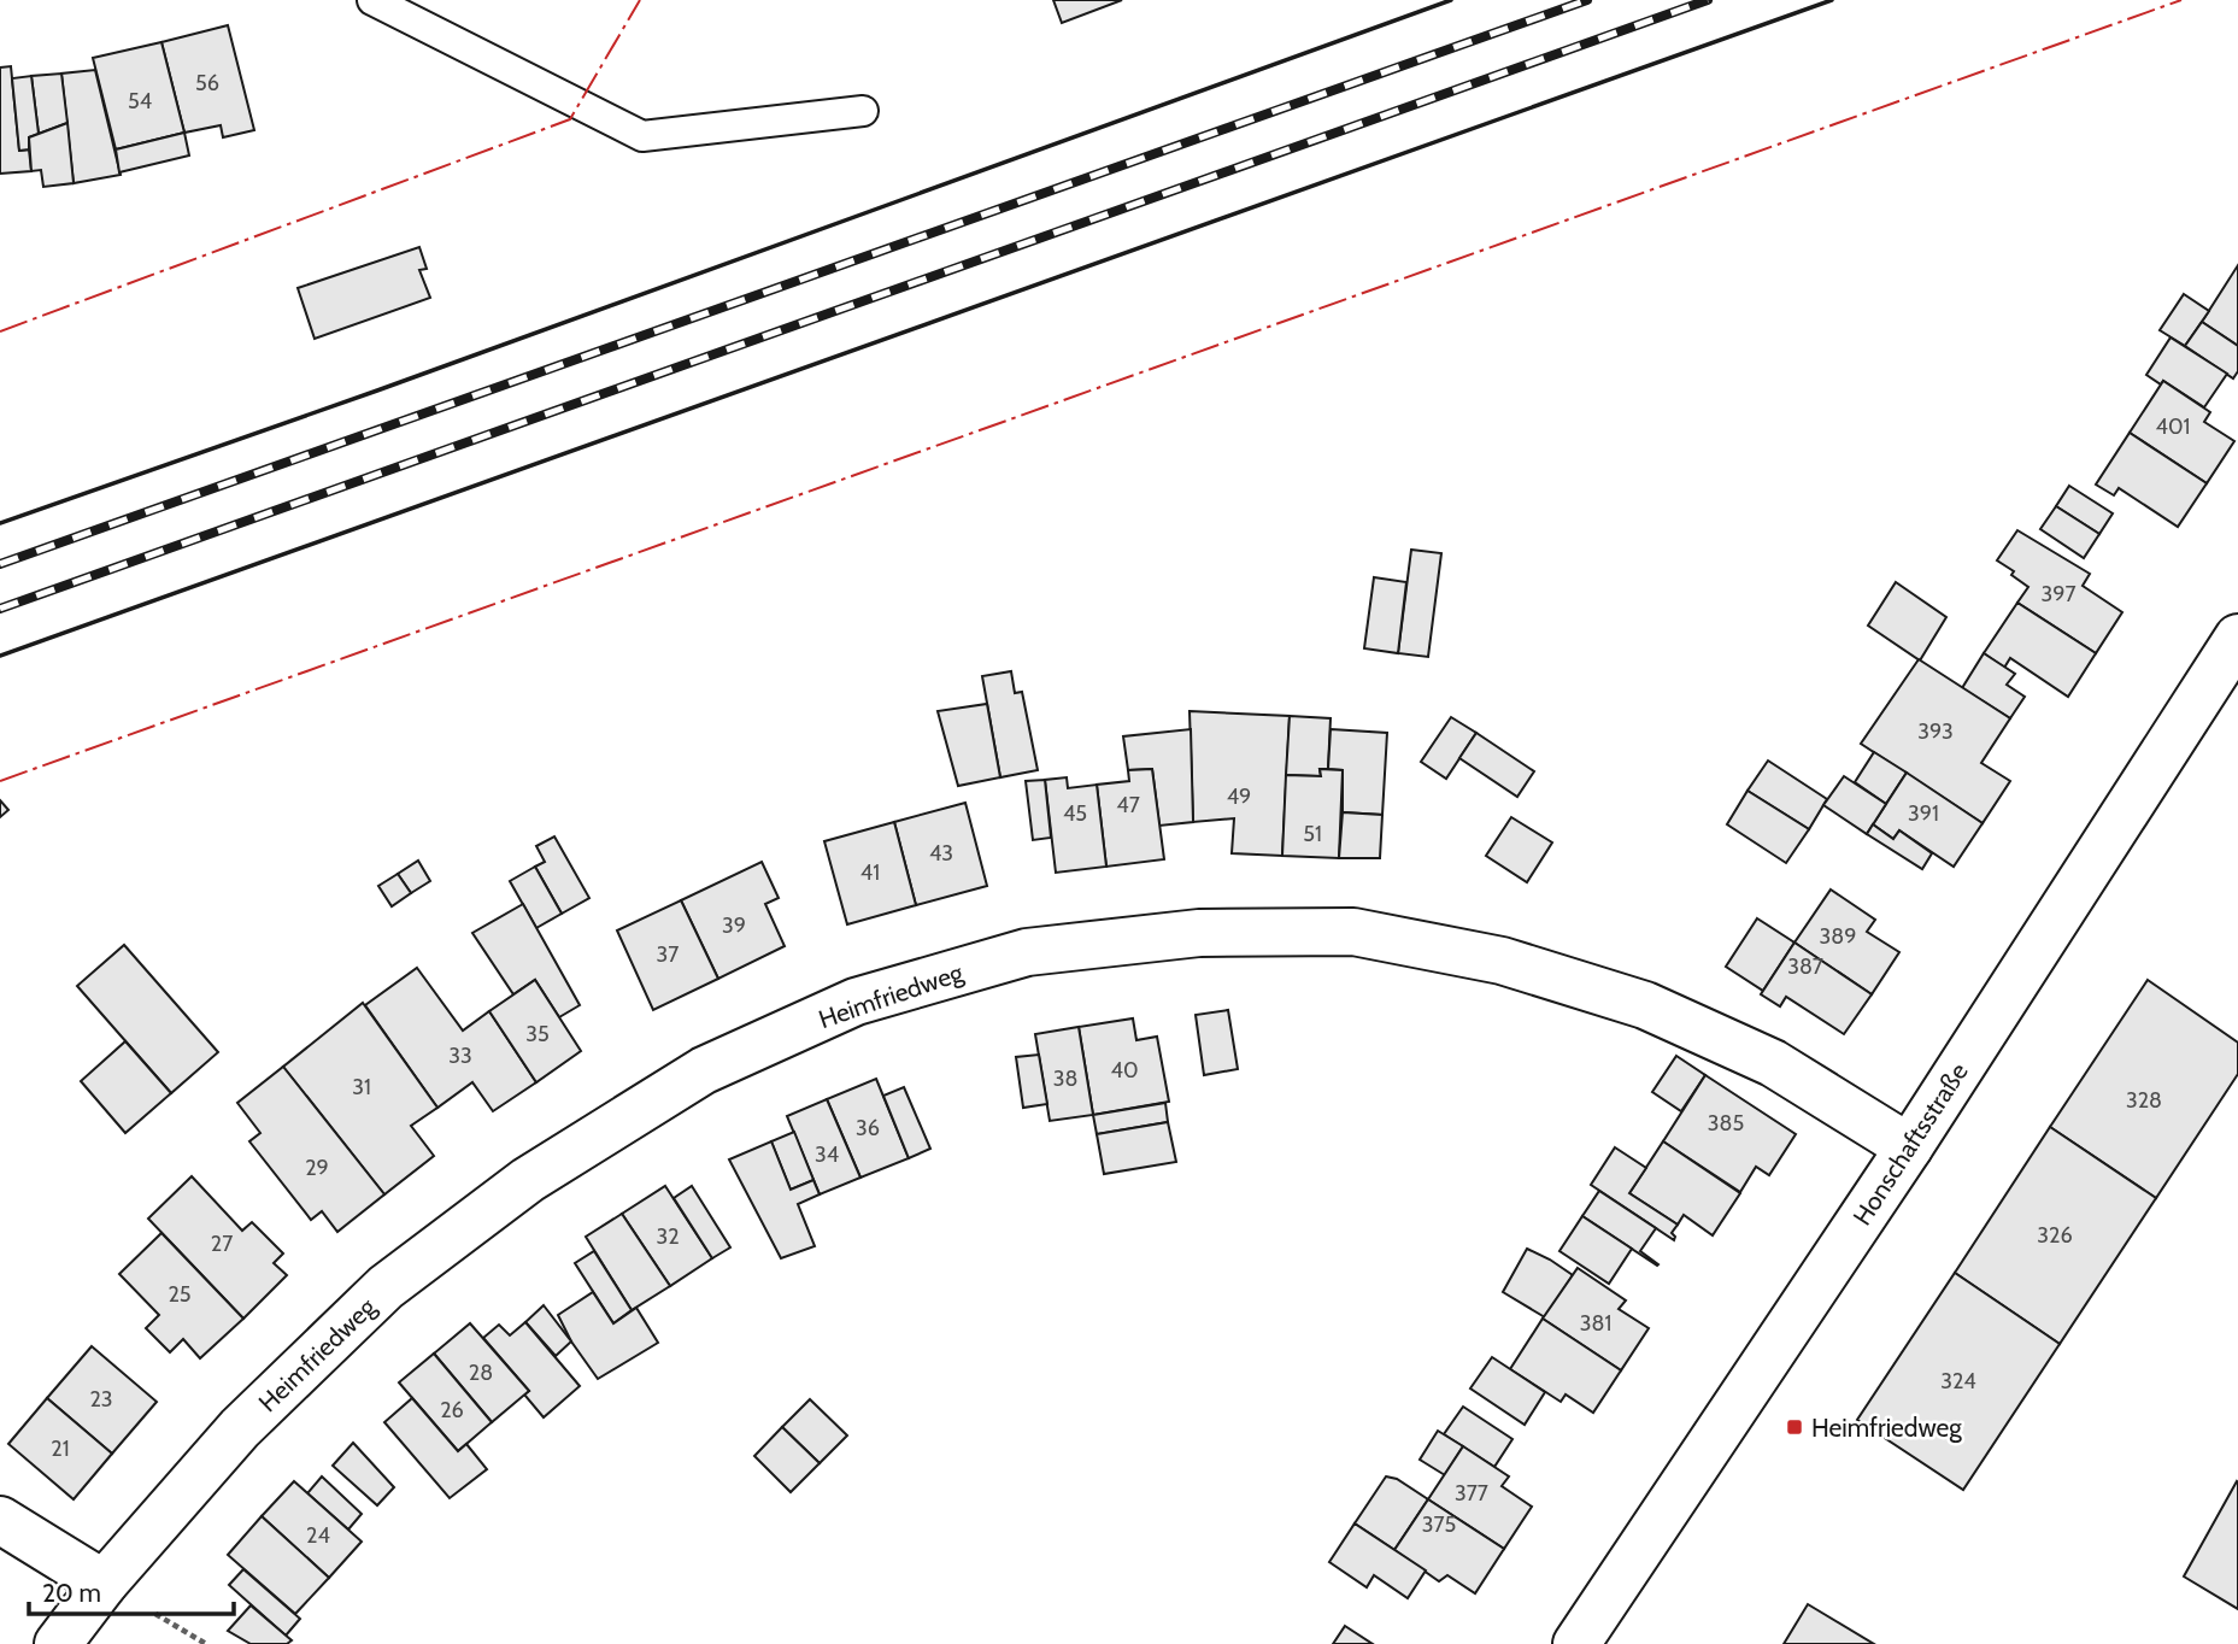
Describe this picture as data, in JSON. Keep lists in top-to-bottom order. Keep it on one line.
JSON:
{"streets":{"street":["Heimfriedweg","Honschaftsstraße"]},"crossings":[["Heimfriedweg","Honschaftsstraße"]],"places":{"transit":["Heimfriedweg"]},"house_numbers":["56","54","401","397","393","49","47","45","391","51","43","41","39","389","37","387","35","33","40","38","31","328","385","36","34","29","326","32","27","25","381","28","324","23","26","21","377","375","24"],"scale_bar":"20 m"}
